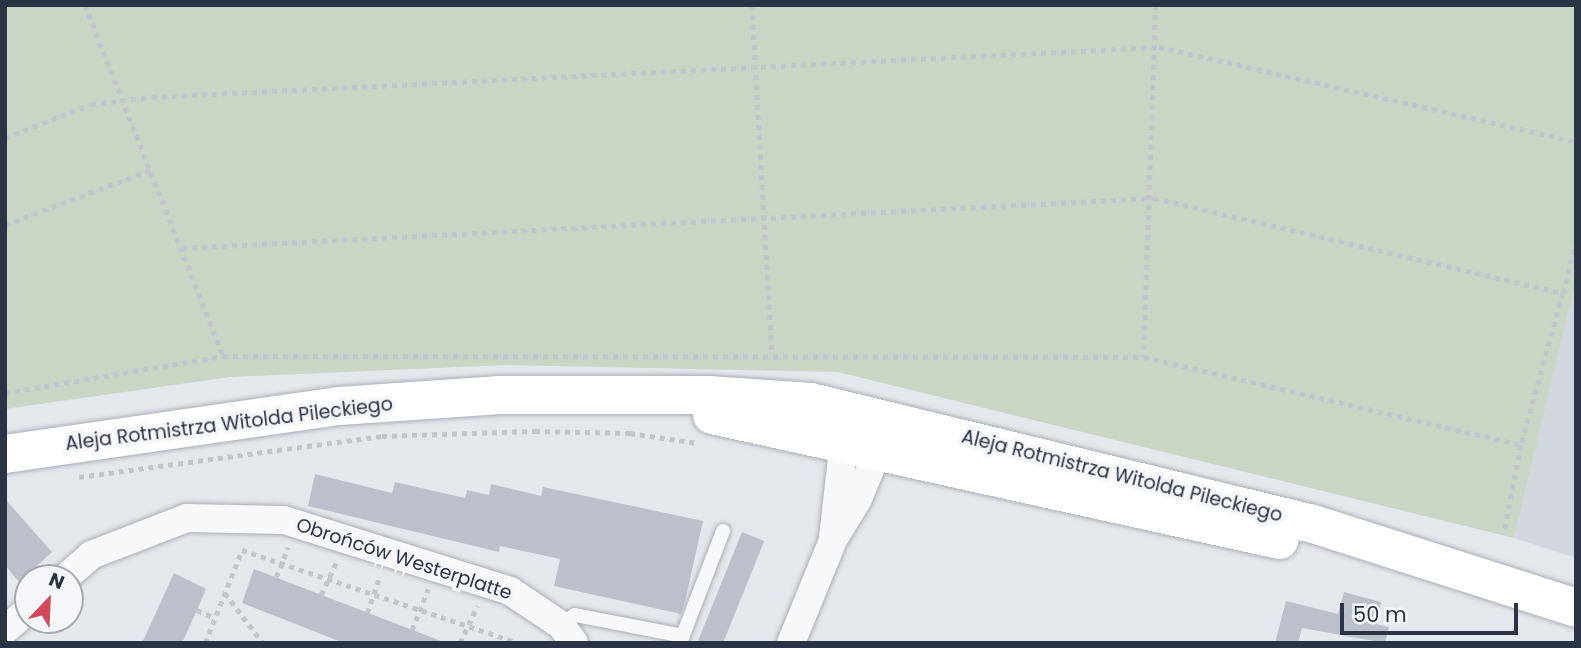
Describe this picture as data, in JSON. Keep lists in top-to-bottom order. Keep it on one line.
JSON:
{"streets":{"street":["Aleja Rotmistrza Witolda Pileckiego","Obrońców Westerplatte"]},"scale_bar":"50 m","north":"top right"}
